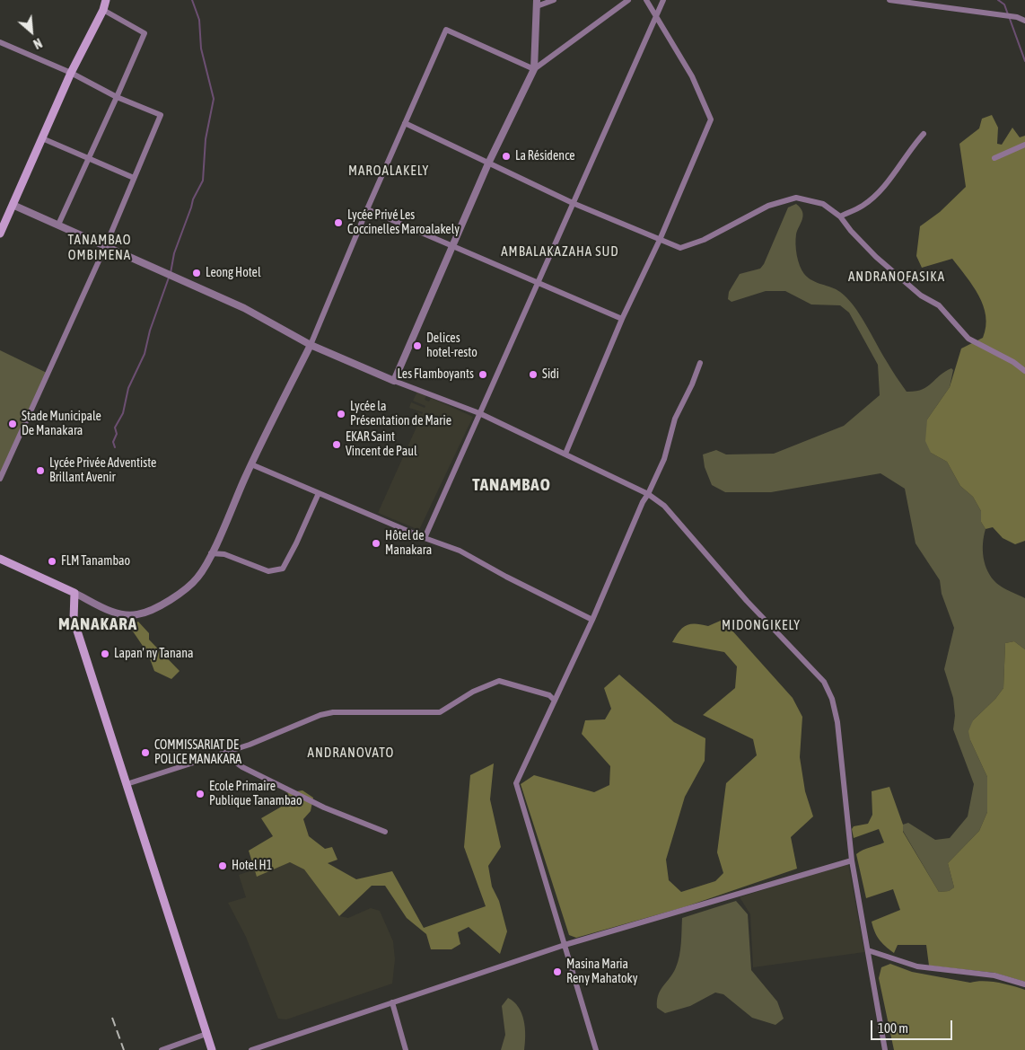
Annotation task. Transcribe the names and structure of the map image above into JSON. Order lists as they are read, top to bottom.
{
  "districts": [
    "MAROALAKELY",
    "TANAMBAO OMBIMENA",
    "AMBALAKAZAHA SUD",
    "ANDRANOFASIKA",
    "TANAMBAO",
    "MANAKARA",
    "MIDONGIKELY",
    "ANDRANOVATO"
  ],
  "places": [
    "La Résidence",
    "Lycée Privé Les Coccinelles Maroalakely",
    "Leong Hotel",
    "Delices hotel-resto",
    "Les Flamboyants",
    "Sidi",
    "Lycée la Présentation de Marie",
    "Stade Municipale De Manakara",
    "EKAR Saint Vincent de Paul",
    "Lycée Privée Adventiste Brillant Avenir",
    "Hôtel de Manakara",
    "FLM Tanambao",
    "Lapan' ny Tanana",
    "COMMISSARIAT DE POLICE MANAKARA",
    "Ecole Primaire Publique Tanambao",
    "Hotel H1",
    "Masina Maria Reny Mahatoky"
  ],
  "scale_bar": "100 m",
  "north": "bottom right"
}
